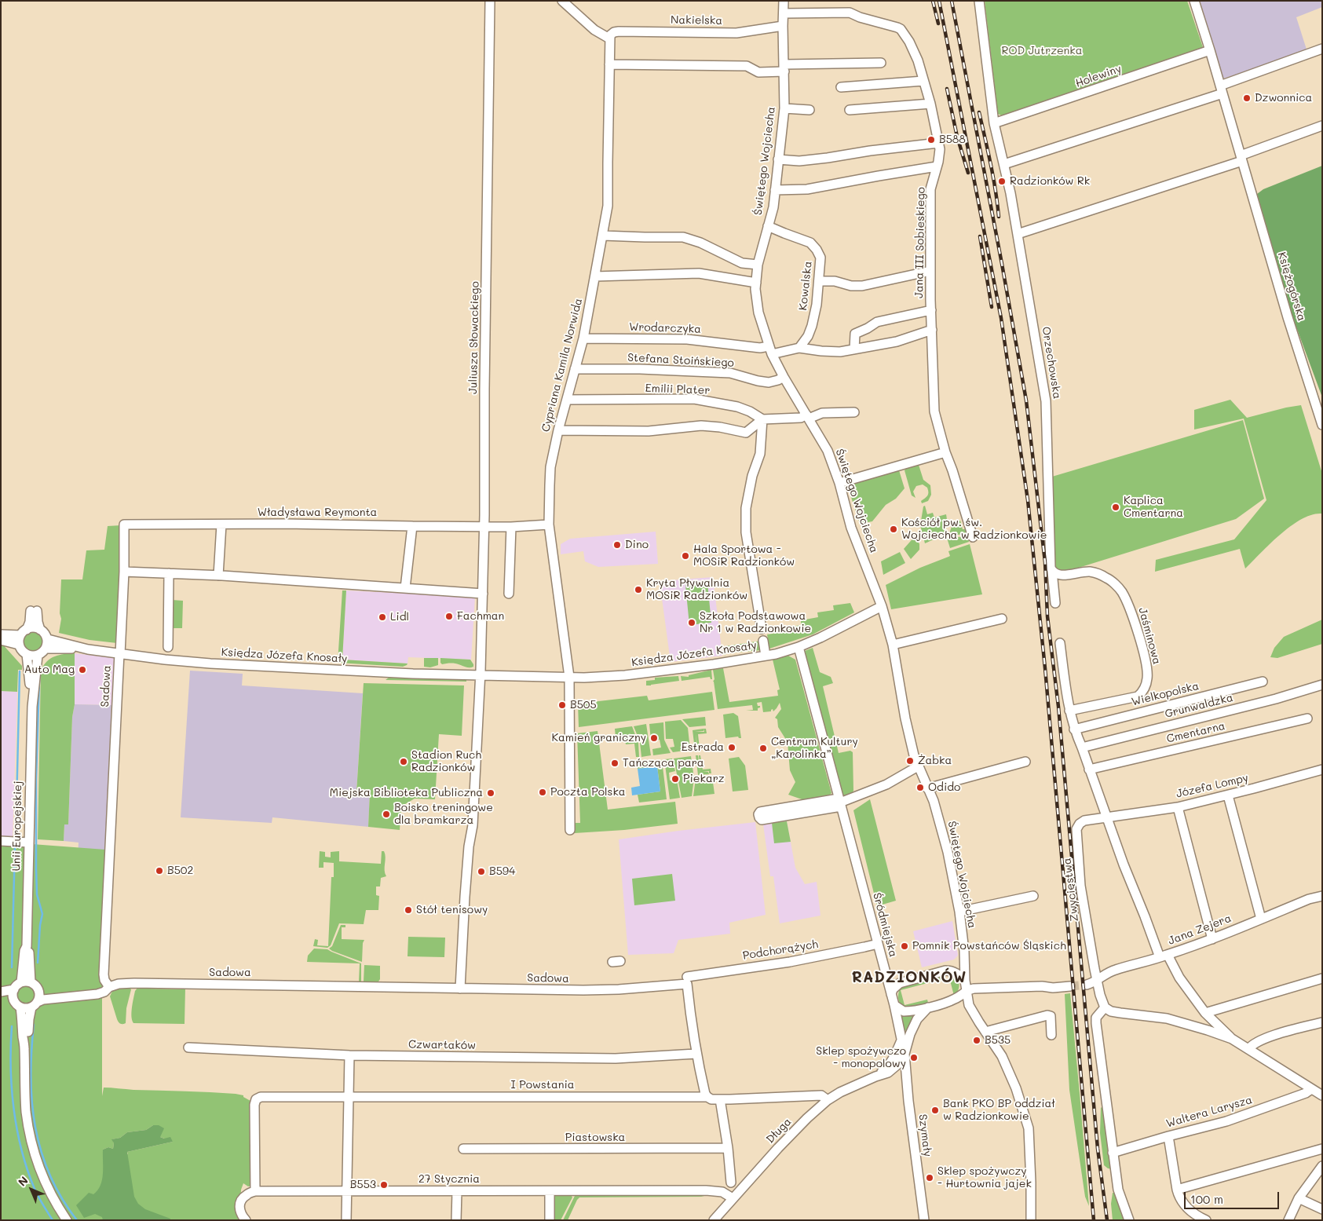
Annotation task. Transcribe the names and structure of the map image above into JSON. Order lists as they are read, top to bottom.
{
  "streets": {
    "street": [
      "Nakielska",
      "Holewiny",
      "Świętego Wojciecha",
      "Jana III Sobieskiego",
      "Kowalska",
      "Księżogórska",
      "Wrodarczyka",
      "Juliusza Słowackiego",
      "Stefana Stoińskiego",
      "Orzechowska",
      "Cypriana Kamila Norwida",
      "Emilii Plater",
      "Władysława Reymonta",
      "Jaśminowa",
      "Księdza Józefa Knosały",
      "Sadowa",
      "Wielkopolska",
      "Grunwaldzka",
      "Cmentarna",
      "Józefa Lompy",
      "Unii Europejskiej",
      "Zwycięstwa",
      "Śródmiejska",
      "Jana Zejera",
      "Podchorążych",
      "Czwartaków",
      "I Powstania",
      "Waltera Larysza",
      "Długa",
      "Szymały",
      "Piastowska",
      "27 Stycznia"
    ]
  },
  "crossings": [
    ["Nakielska", "Świętego Wojciecha"],
    ["Nakielska", "Cypriana Kamila Norwida"],
    ["Holewiny", "Księżogórska"],
    ["Holewiny", "Orzechowska"],
    ["Świętego Wojciecha", "Jana III Sobieskiego"],
    ["Świętego Wojciecha", "Kowalska"],
    ["Świętego Wojciecha", "Wrodarczyka"],
    ["Świętego Wojciecha", "Stefana Stoińskiego"],
    ["Świętego Wojciecha", "Księdza Józefa Knosały"],
    ["Wrodarczyka", "Cypriana Kamila Norwida"],
    ["Juliusza Słowackiego", "Władysława Reymonta"],
    ["Juliusza Słowackiego", "Księdza Józefa Knosały"],
    ["Stefana Stoińskiego", "Cypriana Kamila Norwida"],
    ["Orzechowska", "Jaśminowa"],
    ["Cypriana Kamila Norwida", "Emilii Plater"],
    ["Cypriana Kamila Norwida", "Władysława Reymonta"],
    ["Cypriana Kamila Norwida", "Księdza Józefa Knosały"],
    ["Władysława Reymonta", "Księdza Józefa Knosały"],
    ["Władysława Reymonta", "Sadowa"],
    ["Księdza Józefa Knosały", "Sadowa"],
    ["Księdza Józefa Knosały", "Unii Europejskiej"],
    ["Księdza Józefa Knosały", "Śródmiejska"],
    ["Sadowa", "Podchorążych"],
    ["Józefa Lompy", "Zwycięstwa"],
    ["Zwycięstwa", "Jana Zejera"],
    ["Śródmiejska", "Podchorążych"],
    ["Śródmiejska", "Długa"],
    ["Śródmiejska", "Szymały"],
    ["I Powstania", "Długa"],
    ["I Powstania", "27 Stycznia"],
    ["Długa", "Szymały"],
    ["Długa", "27 Stycznia"]
  ],
  "districts": ["RADZIONKÓW"],
  "parks": ["ROD Jutrzenka"],
  "places": [
    "Dzwonnica",
    "B588",
    "Radzionków Rk",
    "Kaplica Cmentarna",
    "Kościół pw. św. Wojciecha w Radzionkowie",
    "Dino",
    "Hala Sportowa - MOSiR Radzionków",
    "Kryta Pływalnia MOSiR Radzionków",
    "Fachman",
    "Lidl",
    "Szkoła Podstawowa Nr 1 w Radzionkowie",
    "Auto Mag",
    "B505",
    "Kamień graniczny",
    "Estrada",
    "Centrum Kultury „Karolinka”",
    "Żabka",
    "Stadion Ruch Radzionków",
    "Tańcząca para",
    "Piekarz",
    "Odido",
    "Poczta Polska",
    "Miejska Biblioteka Publiczna",
    "Boisko treningowe dla bramkarza",
    "B502",
    "B594",
    "Stół tenisowy",
    "Pomnik Powstańców Śląskich",
    "B535",
    "Sklep spożywczo - monopolowy",
    "Bank PKO BP oddział w Radzionkowie",
    "Sklep spożywczy - Hurtownia jajek",
    "B553"
  ],
  "scale_bar": "100 m",
  "north": "top left"
}
